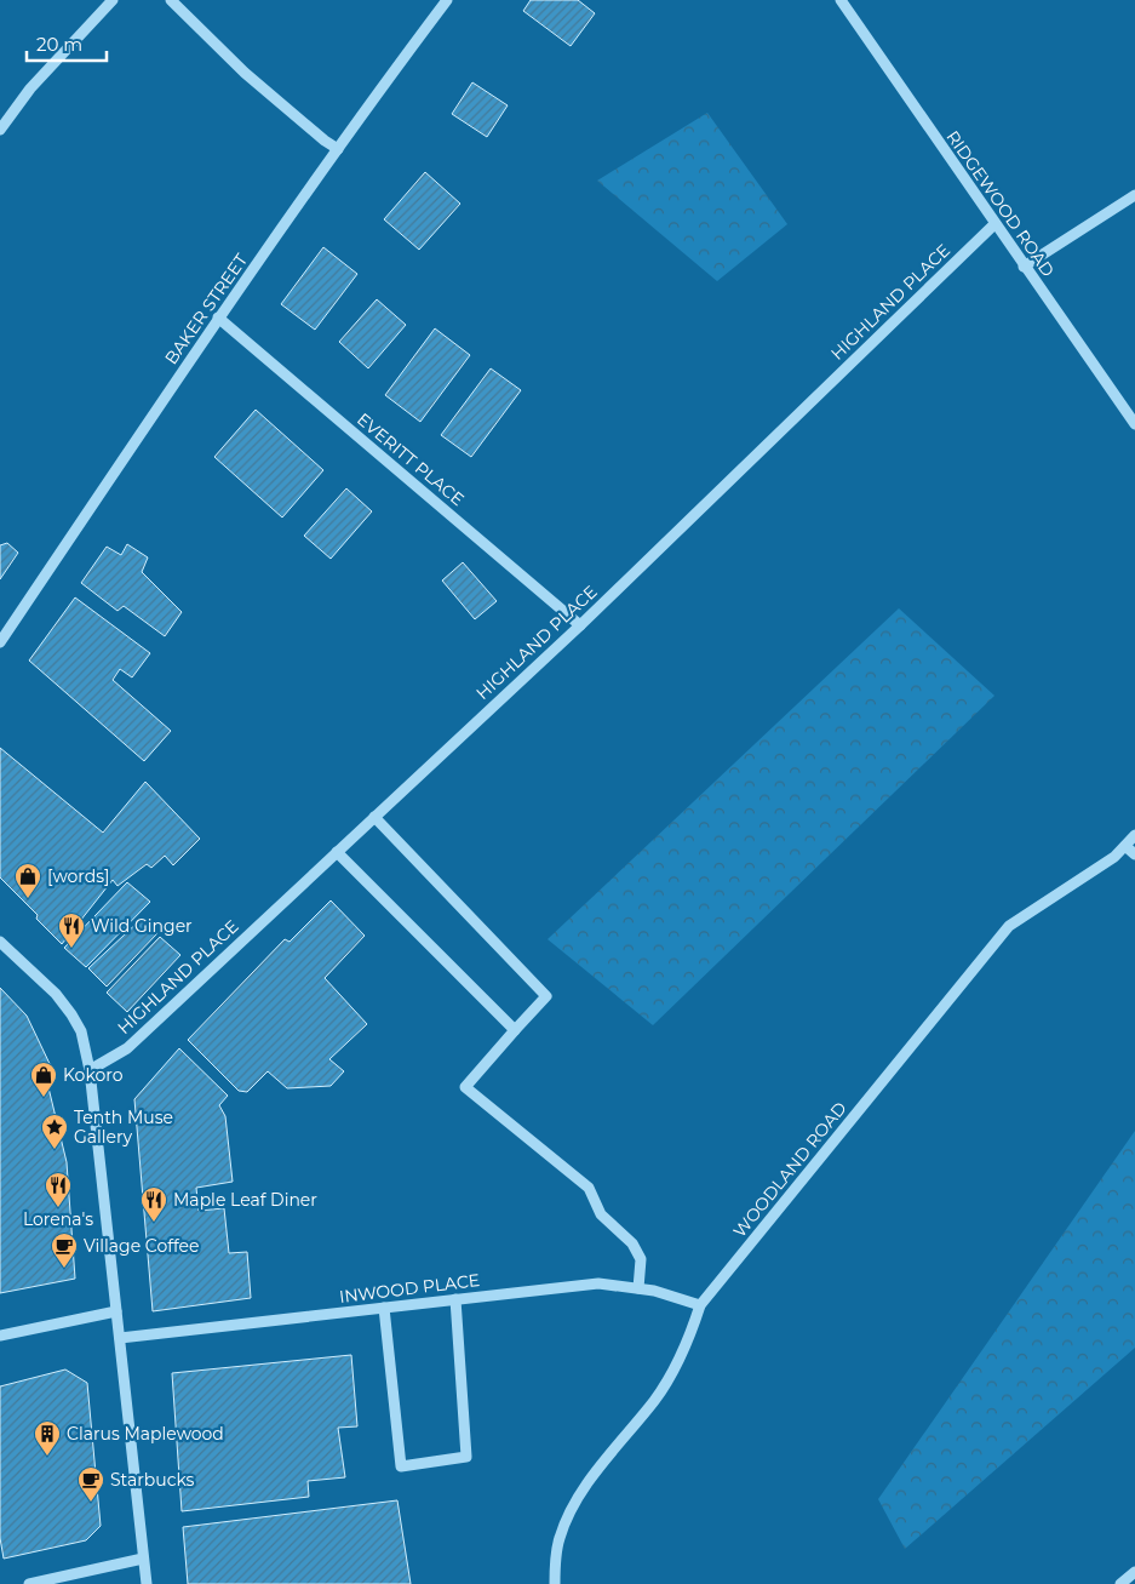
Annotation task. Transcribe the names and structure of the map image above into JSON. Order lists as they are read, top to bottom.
{
  "streets": {
    "street": [
      "RIDGEWOOD ROAD",
      "HIGHLAND PLACE",
      "BAKER STREET",
      "EVERITT PLACE",
      "WOODLAND ROAD",
      "INWOOD PLACE"
    ]
  },
  "crossings": [
    ["RIDGEWOOD ROAD", "HIGHLAND PLACE"],
    ["HIGHLAND PLACE", "EVERITT PLACE"],
    ["BAKER STREET", "EVERITT PLACE"],
    ["WOODLAND ROAD", "INWOOD PLACE"]
  ],
  "places": {
    "shop": ["[words]", "Kokoro"],
    "restaurant": ["Wild Ginger", "Lorena's", "Maple Leaf Diner"],
    "place": ["Tenth Muse Gallery"],
    "cafe": ["Village Coffee", "Starbucks"],
    "building": ["Clarus Maplewood"]
  },
  "scale_bar": "20 m"
}
